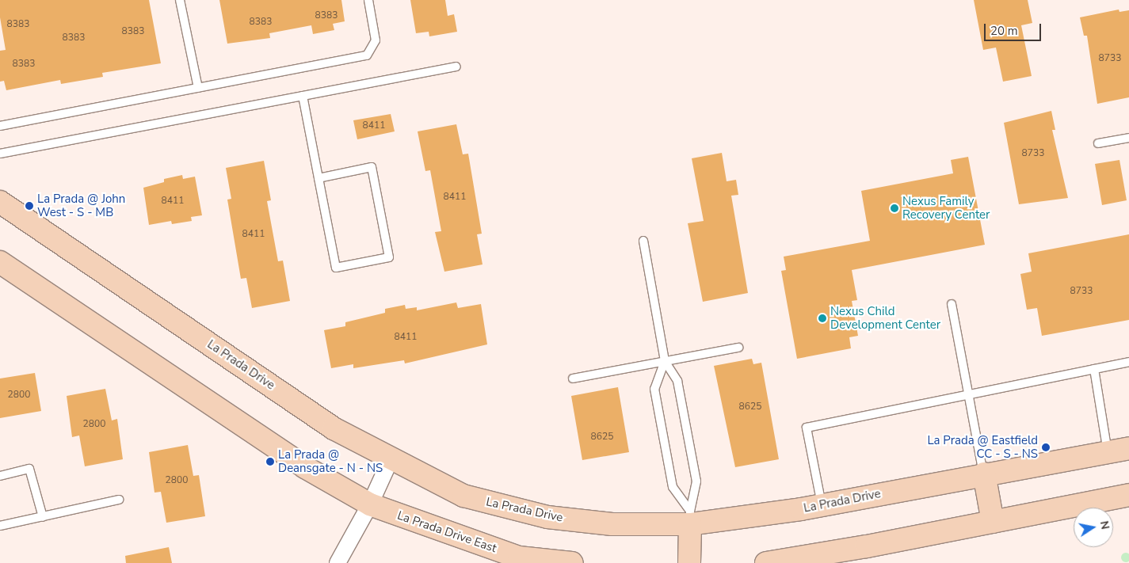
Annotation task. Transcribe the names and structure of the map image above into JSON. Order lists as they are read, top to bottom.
{
  "streets": {
    "main road": ["La Prada Drive", "La Prada Drive East"]
  },
  "places": [
    "La Prada @ John West - S - MB",
    "Nexus Family Recovery Center",
    "Nexus Child Development Center",
    "La Prada @ Eastfield CC - S - NS",
    "La Prada @ Deansgate - N - NS"
  ],
  "house_numbers": [
    "8383",
    "8383",
    "8383",
    "8383",
    "8383",
    "8733",
    "8383",
    "8411",
    "8733",
    "8411",
    "8411",
    "8411",
    "8733",
    "8411",
    "2800",
    "8625",
    "2800",
    "8625",
    "2800"
  ],
  "scale_bar": "20 m",
  "north": "right"
}
